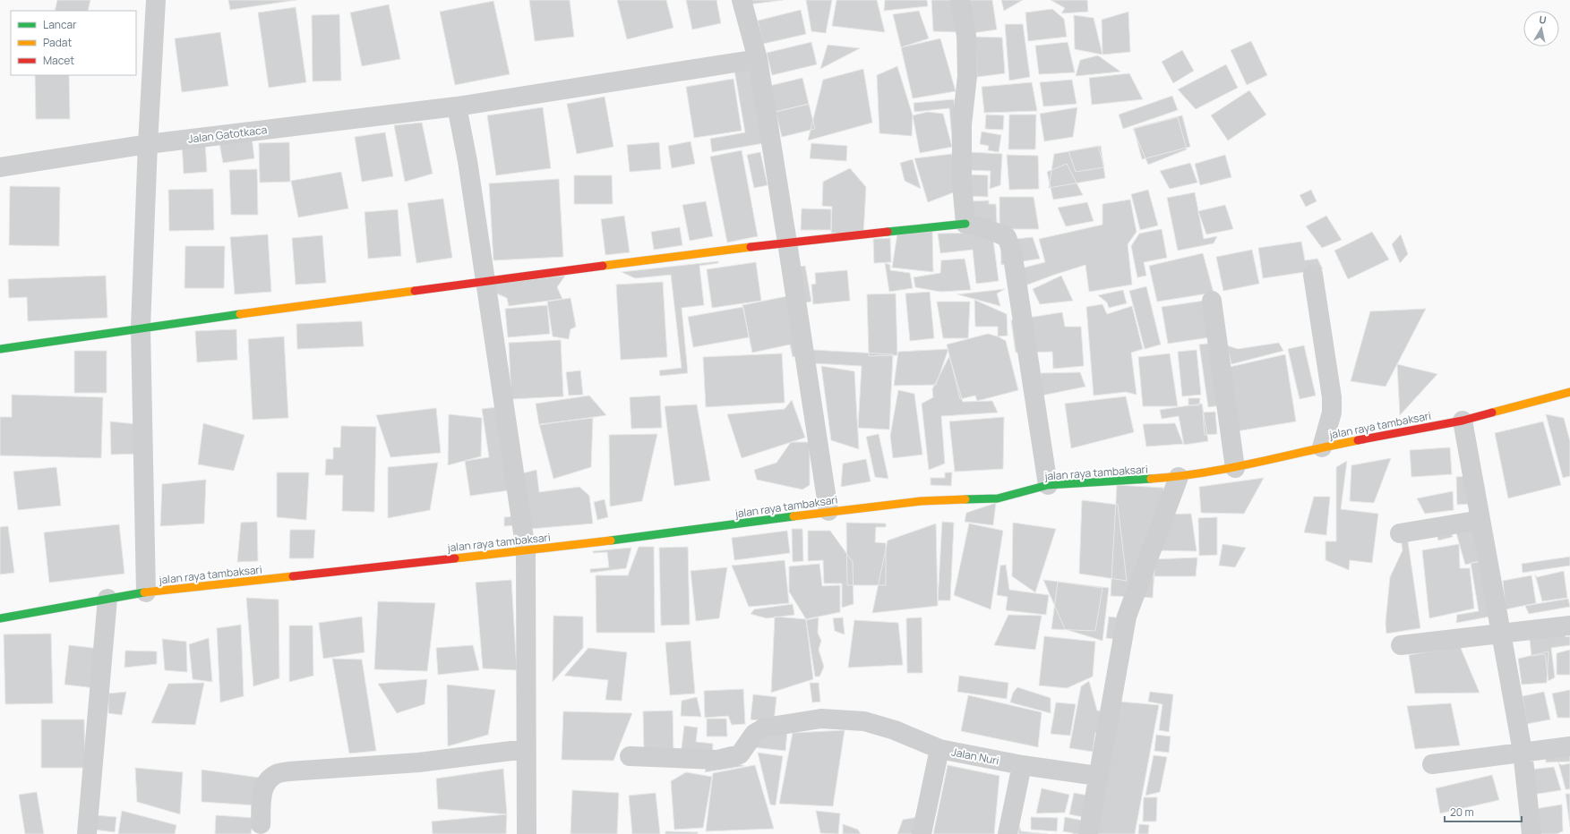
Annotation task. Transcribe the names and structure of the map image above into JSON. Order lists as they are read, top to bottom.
{
  "streets": {
    "street": ["Jalan Gatotkaca", "jalan raya tambaksari", "Jalan Nuri"]
  },
  "legend": ["Lancar", "Padat", "Macet"],
  "scale_bar": "20 m",
  "north": "top"
}
